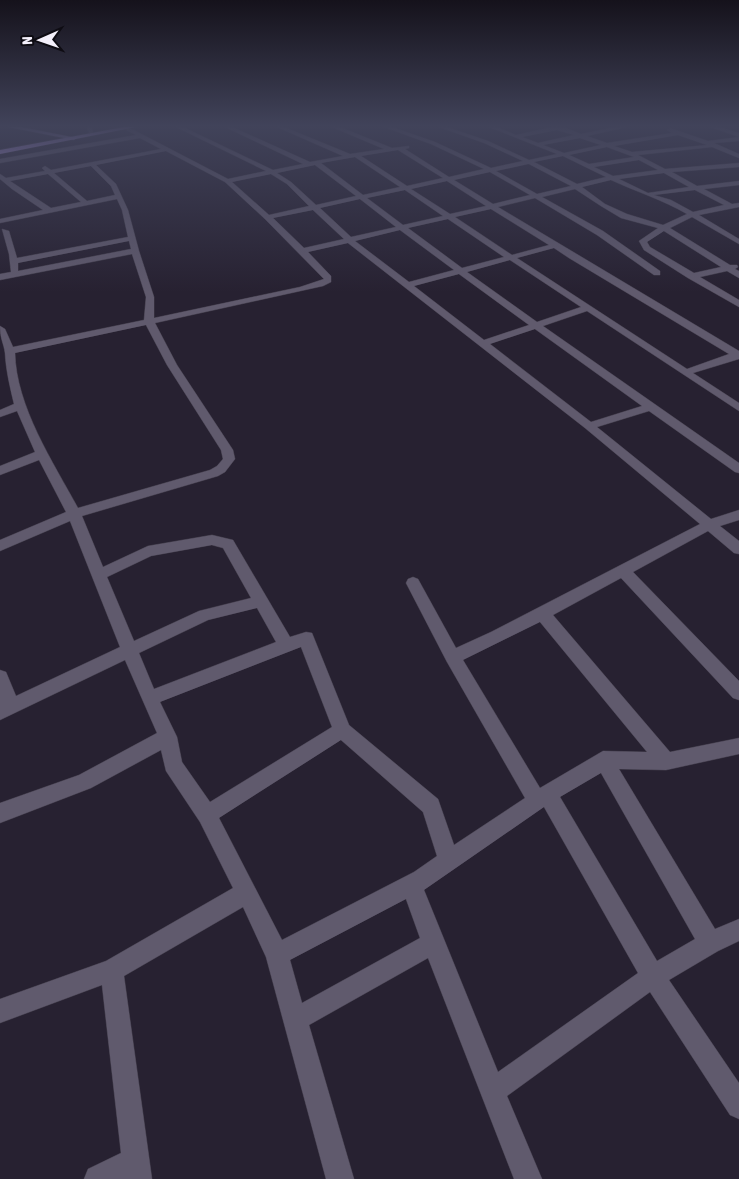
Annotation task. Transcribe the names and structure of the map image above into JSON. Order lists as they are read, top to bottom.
{
  "north": "left"
}
